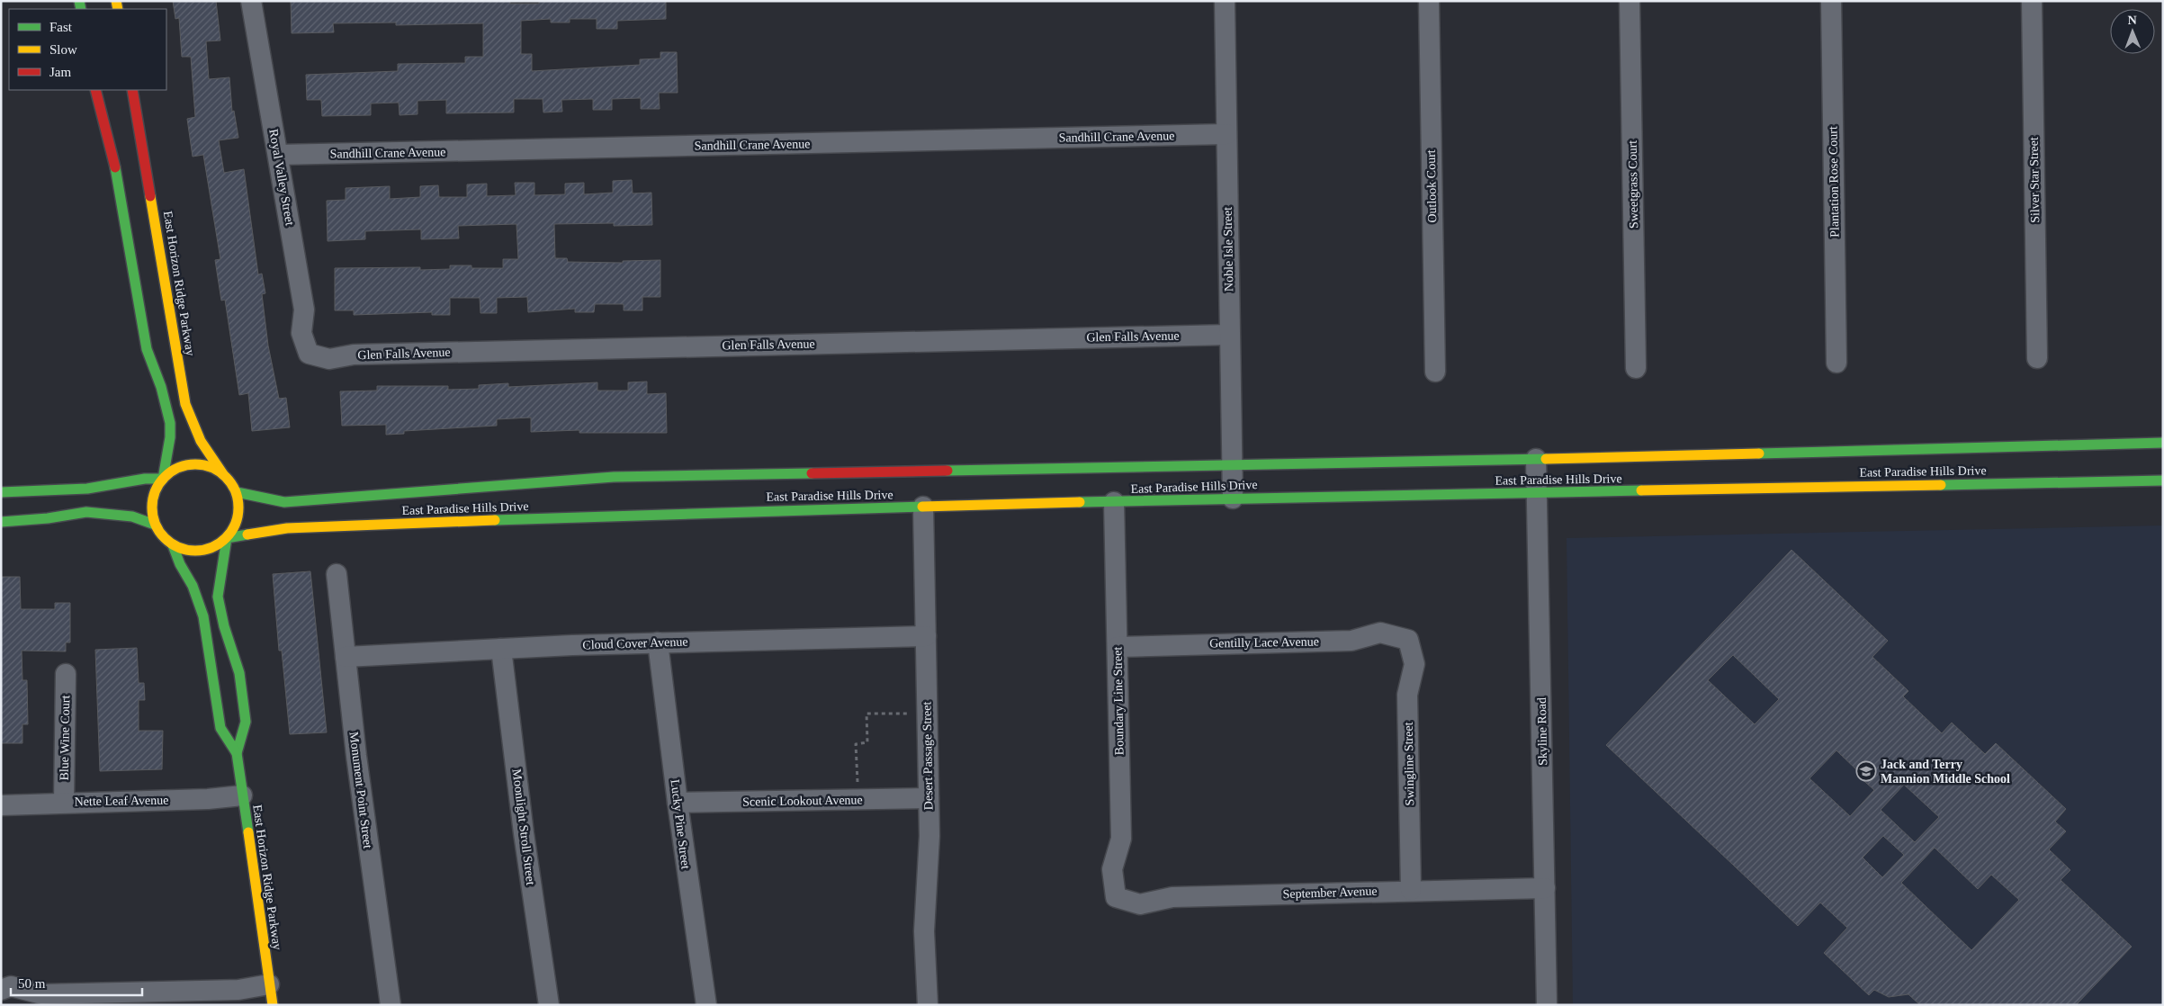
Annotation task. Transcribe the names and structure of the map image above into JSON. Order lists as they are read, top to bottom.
{
  "streets": {
    "main road": ["East Horizon Ridge Parkway", "East Paradise Hills Drive"],
    "street": [
      "Sandhill Crane Avenue",
      "Royal Valley Street",
      "Silver Star Street",
      "Plantation Rose Court",
      "Sweetgrass Court",
      "Outlook Court",
      "Noble Isle Street",
      "Glen Falls Avenue",
      "Gentilly Lace Avenue",
      "Cloud Cover Avenue",
      "Boundary Line Street",
      "Skyline Road",
      "Blue Wine Court",
      "Desert Passage Street",
      "Swingline Street",
      "Monument Point Street",
      "Nette Leaf Avenue",
      "Scenic Lookout Avenue",
      "Lucky Pine Street",
      "Moonlight Stroll Street",
      "September Avenue"
    ]
  },
  "crossings": [
    ["Sandhill Crane Avenue", "Royal Valley Street"],
    ["Sandhill Crane Avenue", "Noble Isle Street"],
    ["Royal Valley Street", "Glen Falls Avenue"],
    ["Noble Isle Street", "Glen Falls Avenue"],
    ["Noble Isle Street", "East Paradise Hills Drive"],
    ["East Horizon Ridge Parkway", "East Paradise Hills Drive"],
    ["East Horizon Ridge Parkway", "Nette Leaf Avenue"],
    ["East Paradise Hills Drive", "Boundary Line Street"],
    ["East Paradise Hills Drive", "Skyline Road"],
    ["East Paradise Hills Drive", "Desert Passage Street"],
    ["Gentilly Lace Avenue", "Boundary Line Street"],
    ["Gentilly Lace Avenue", "Swingline Street"],
    ["Cloud Cover Avenue", "Desert Passage Street"],
    ["Cloud Cover Avenue", "Monument Point Street"],
    ["Cloud Cover Avenue", "Lucky Pine Street"],
    ["Cloud Cover Avenue", "Moonlight Stroll Street"],
    ["Boundary Line Street", "September Avenue"],
    ["Skyline Road", "September Avenue"],
    ["Blue Wine Court", "Nette Leaf Avenue"],
    ["Desert Passage Street", "Scenic Lookout Avenue"],
    ["Swingline Street", "September Avenue"],
    ["Scenic Lookout Avenue", "Lucky Pine Street"]
  ],
  "places": {
    "school or university": ["Jack and Terry Mannion Middle School"]
  },
  "legend": ["Fast", "Slow", "Jam"],
  "scale_bar": "50 m",
  "north": "top"
}
